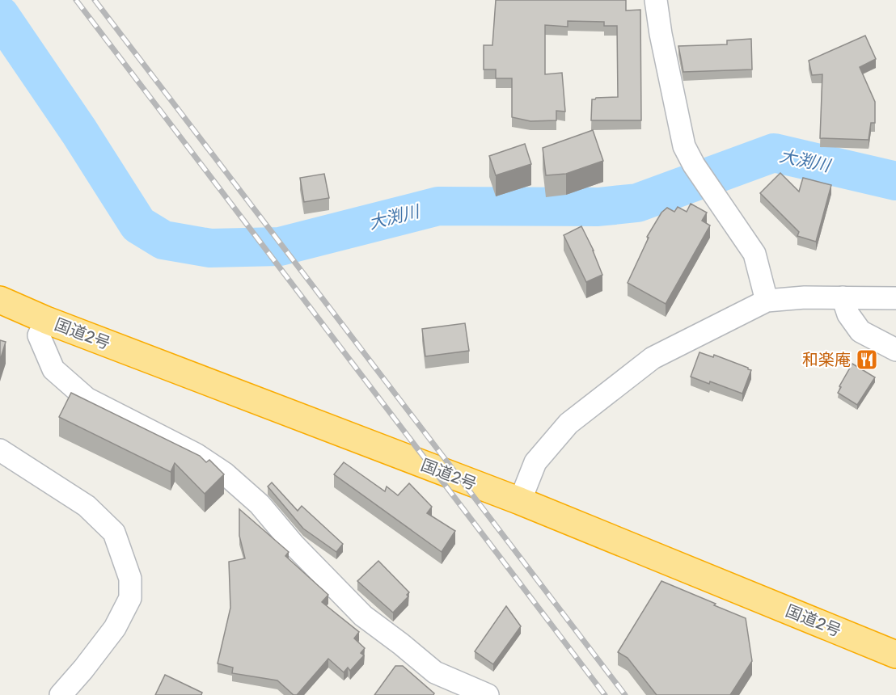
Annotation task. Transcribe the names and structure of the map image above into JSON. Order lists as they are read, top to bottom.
{
  "streets": {
    "highway": ["国道2号"]
  },
  "water": ["大渕川"],
  "places": {
    "restaurant": ["和楽庵"]
  }
}
